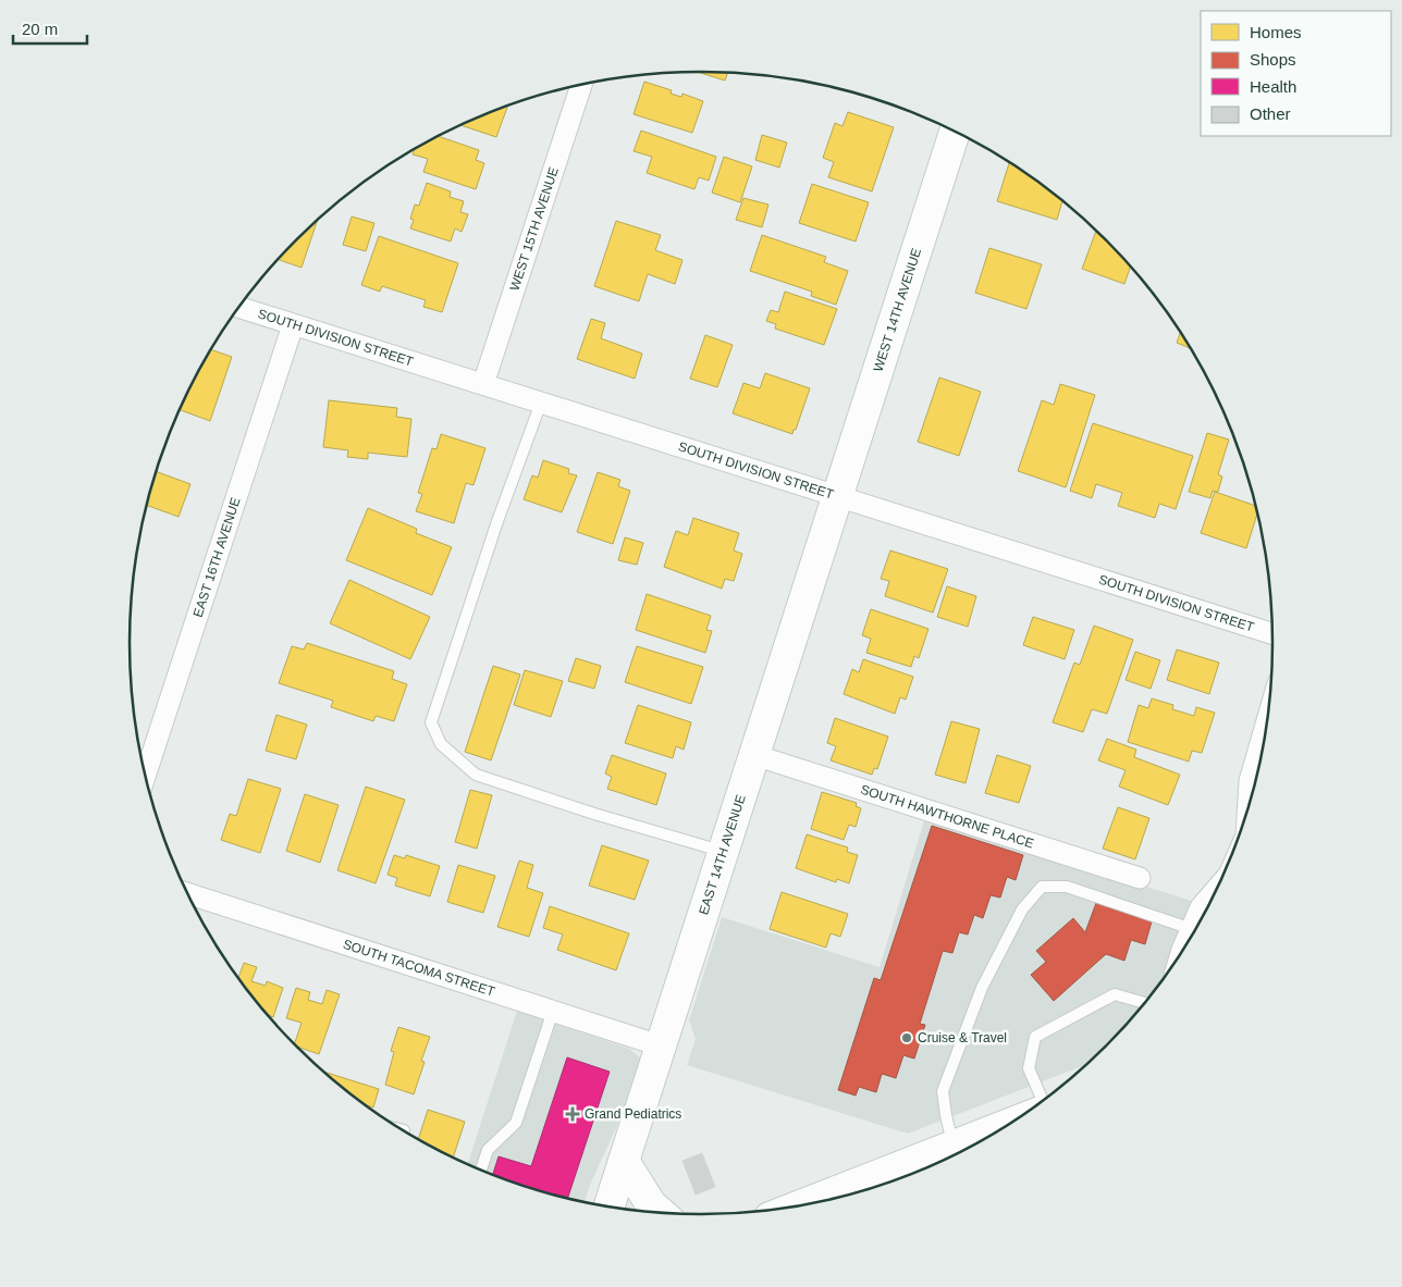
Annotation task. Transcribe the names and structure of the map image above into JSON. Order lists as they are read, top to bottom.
{
  "streets": {
    "street": [
      "WEST 15TH AVENUE",
      "WEST 14TH AVENUE",
      "SOUTH DIVISION STREET",
      "EAST 16TH AVENUE",
      "SOUTH HAWTHORNE PLACE",
      "EAST 14TH AVENUE",
      "SOUTH TACOMA STREET"
    ]
  },
  "crossings": [
    ["WEST 15TH AVENUE", "SOUTH DIVISION STREET"],
    ["WEST 14TH AVENUE", "SOUTH DIVISION STREET"],
    ["WEST 14TH AVENUE", "EAST 14TH AVENUE"],
    ["SOUTH DIVISION STREET", "EAST 16TH AVENUE"],
    ["SOUTH DIVISION STREET", "EAST 14TH AVENUE"],
    ["SOUTH HAWTHORNE PLACE", "EAST 14TH AVENUE"],
    ["EAST 14TH AVENUE", "SOUTH TACOMA STREET"]
  ],
  "places": {
    "other": ["Cruise & Travel"],
    "health": ["Grand Pediatrics"]
  },
  "legend": [
    "Homes",
    "Shops",
    "Health",
    "Other"
  ],
  "scale_bar": "20 m"
}
